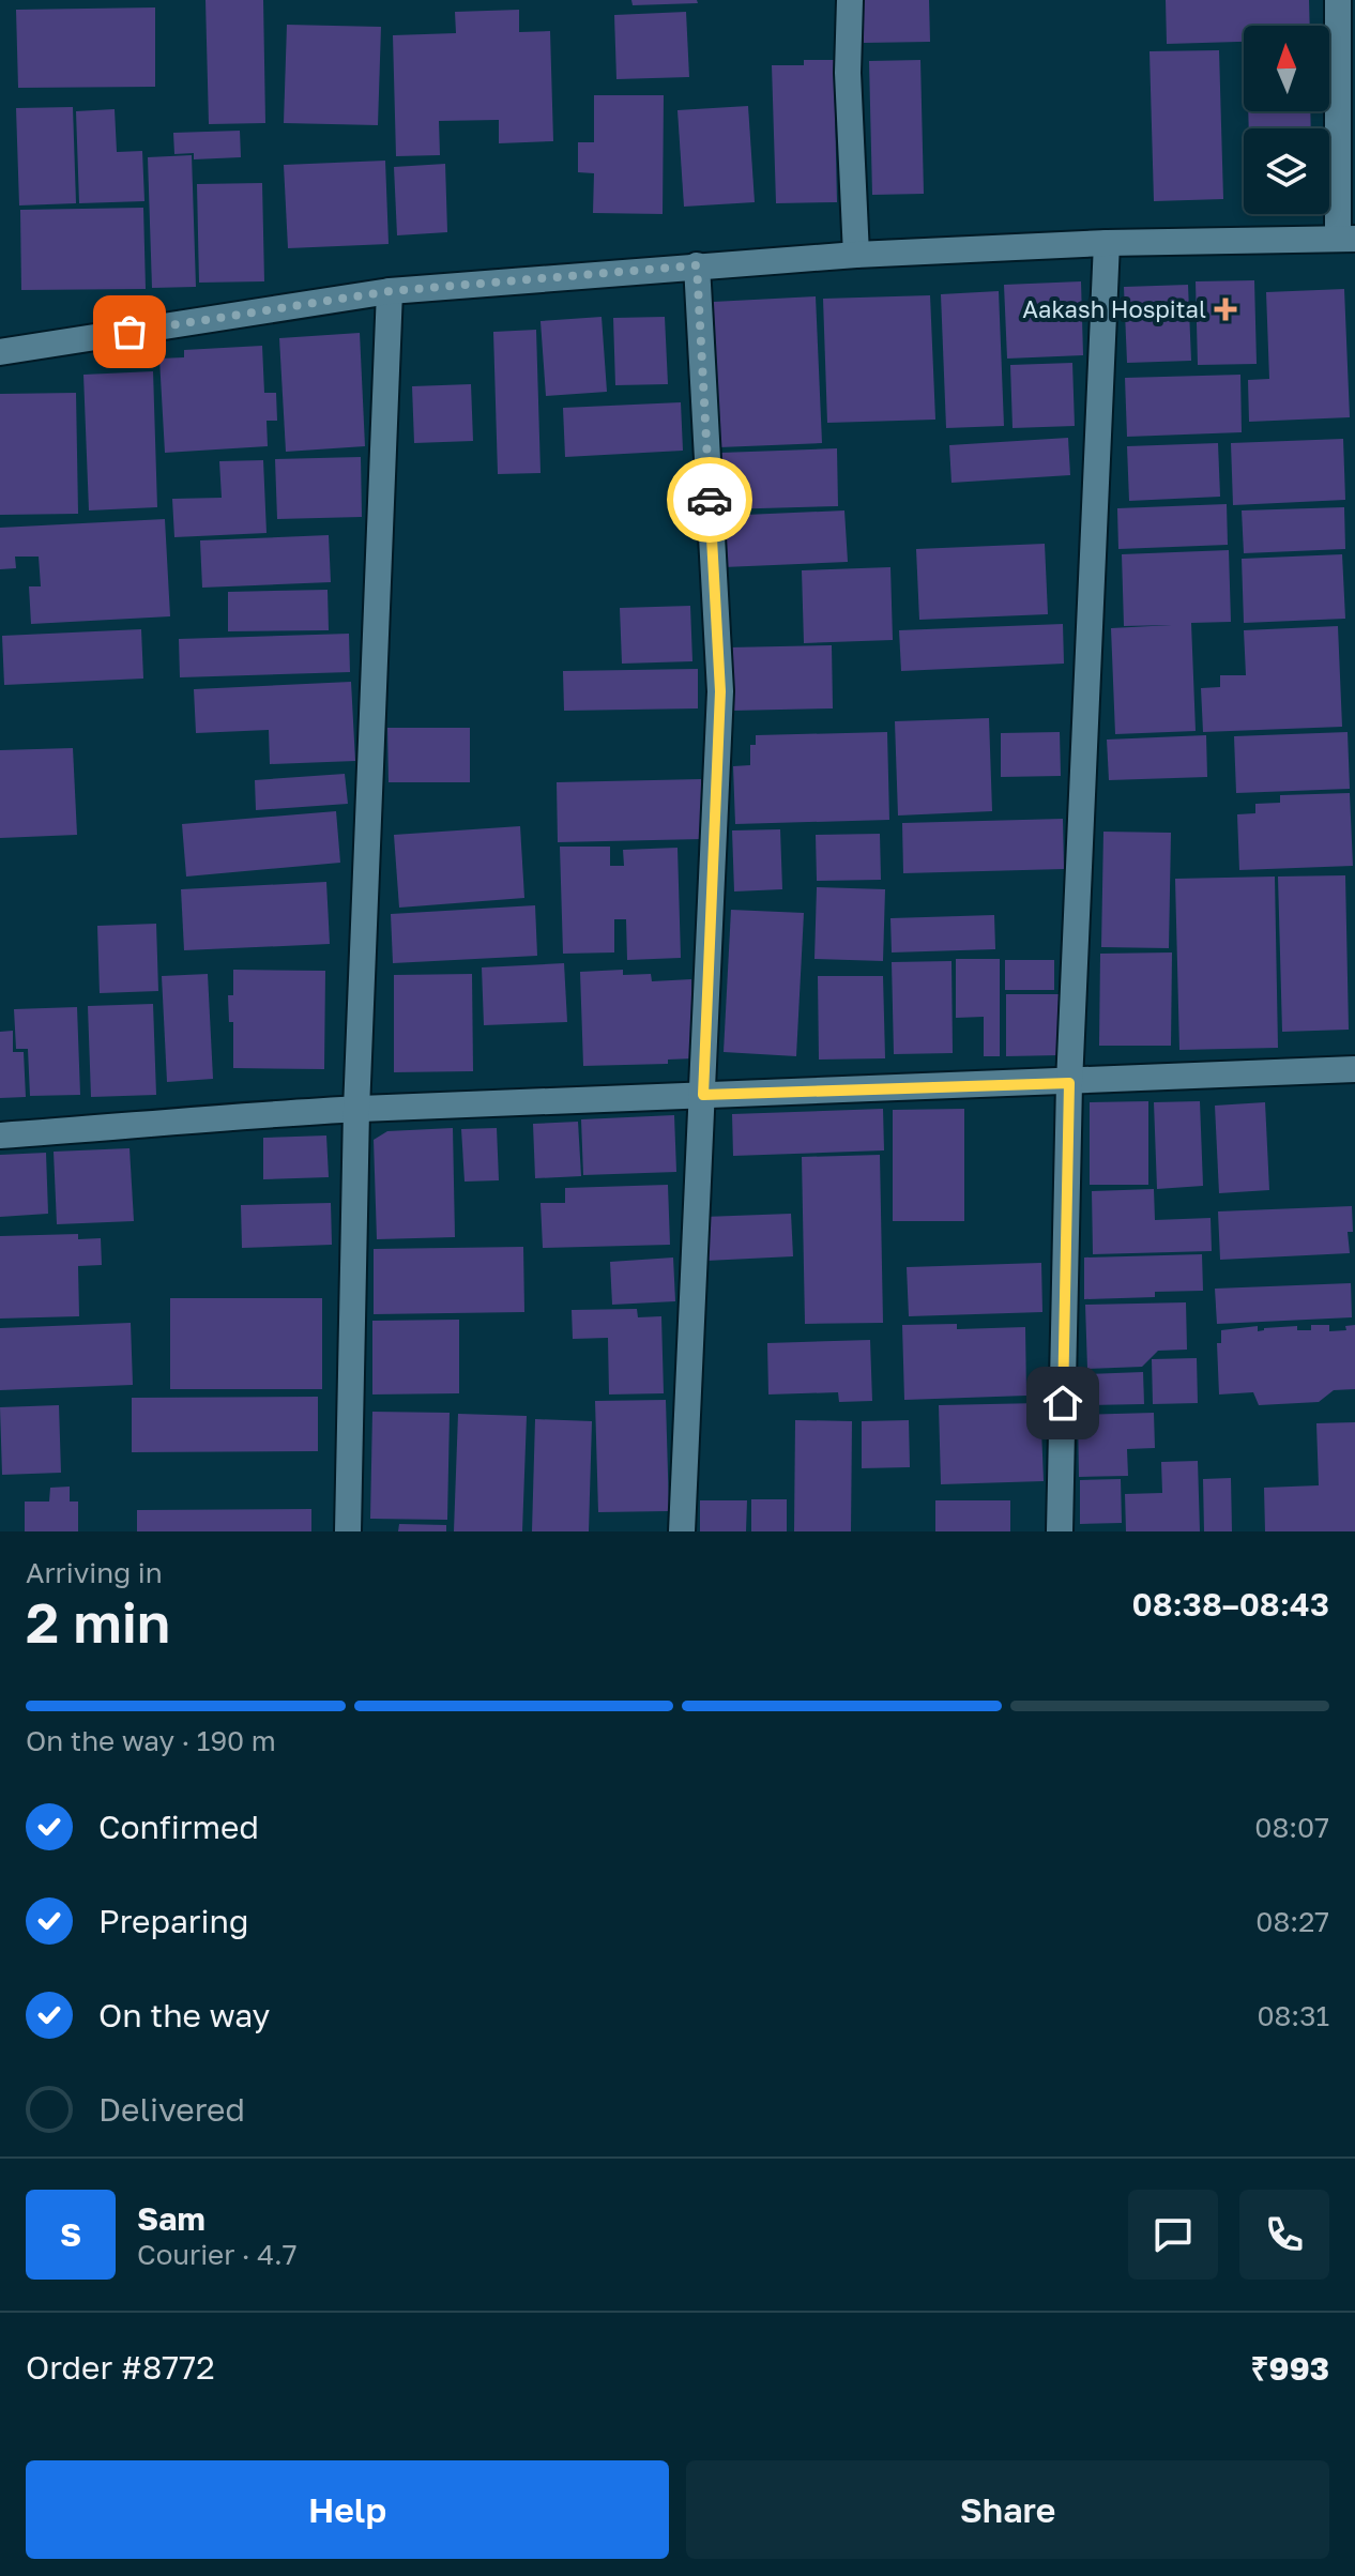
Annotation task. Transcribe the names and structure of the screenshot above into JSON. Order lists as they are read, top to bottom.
{
  "places": {
    "health": ["Aakash Hospital"]
  },
  "north": "top",
  "page": {
    "heading": ["2 min", "Arriving in", "08:38–08:43"],
    "panel": [
      "Sam",
      "Courier · 4.7",
      "Order #8772",
      "₹993"
    ],
    "bar": "On the way · 190 m",
    "list": [
      ["Confirmed", "08:07"],
      ["Preparing", "08:27"],
      ["On the way", "08:31"],
      "Delivered"
    ],
    "round": "S",
    "buttons": ["Help", "Share"]
  }
}
